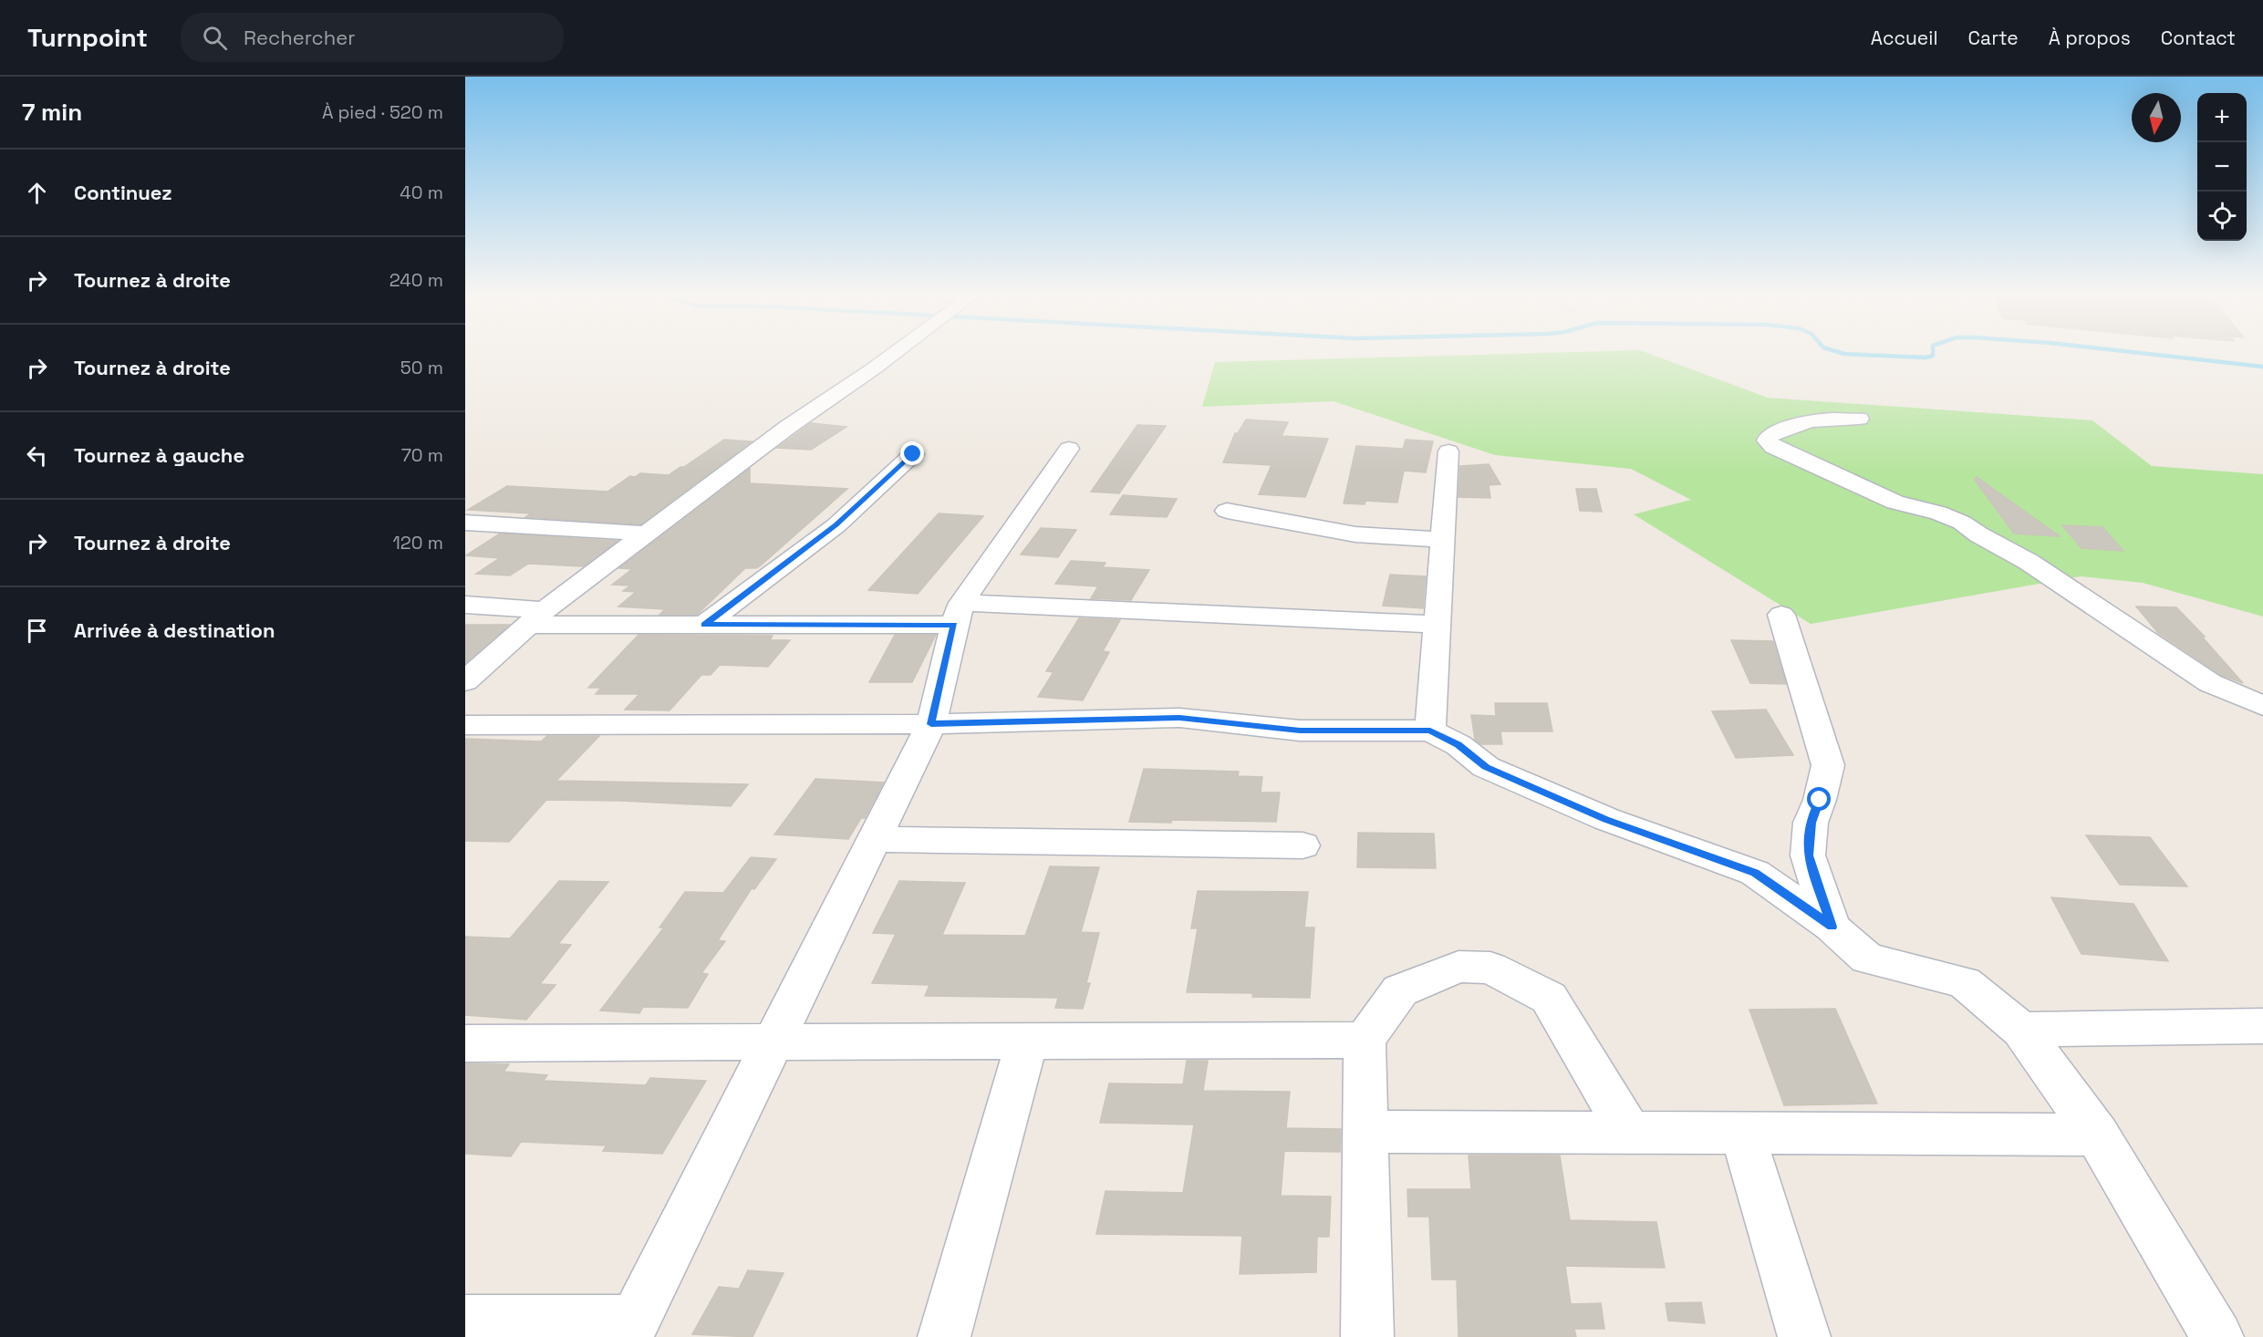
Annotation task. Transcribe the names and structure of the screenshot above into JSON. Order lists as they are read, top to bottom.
{
  "north": "bottom",
  "page": {
    "header": "Turnpoint",
    "search": "Rechercher",
    "nav": [
      "Accueil",
      "Carte",
      "À propos",
      "Contact"
    ],
    "heading": ["7 min", "À pied · 520 m"],
    "map_buttons": ["+", "−"],
    "list": [
      ["Continuez", "40 m"],
      ["Tournez à droite", "240 m"],
      ["Tournez à droite", "50 m"],
      ["Tournez à gauche", "70 m"],
      ["Tournez à droite", "120 m"],
      "Arrivée à destination"
    ]
  }
}
